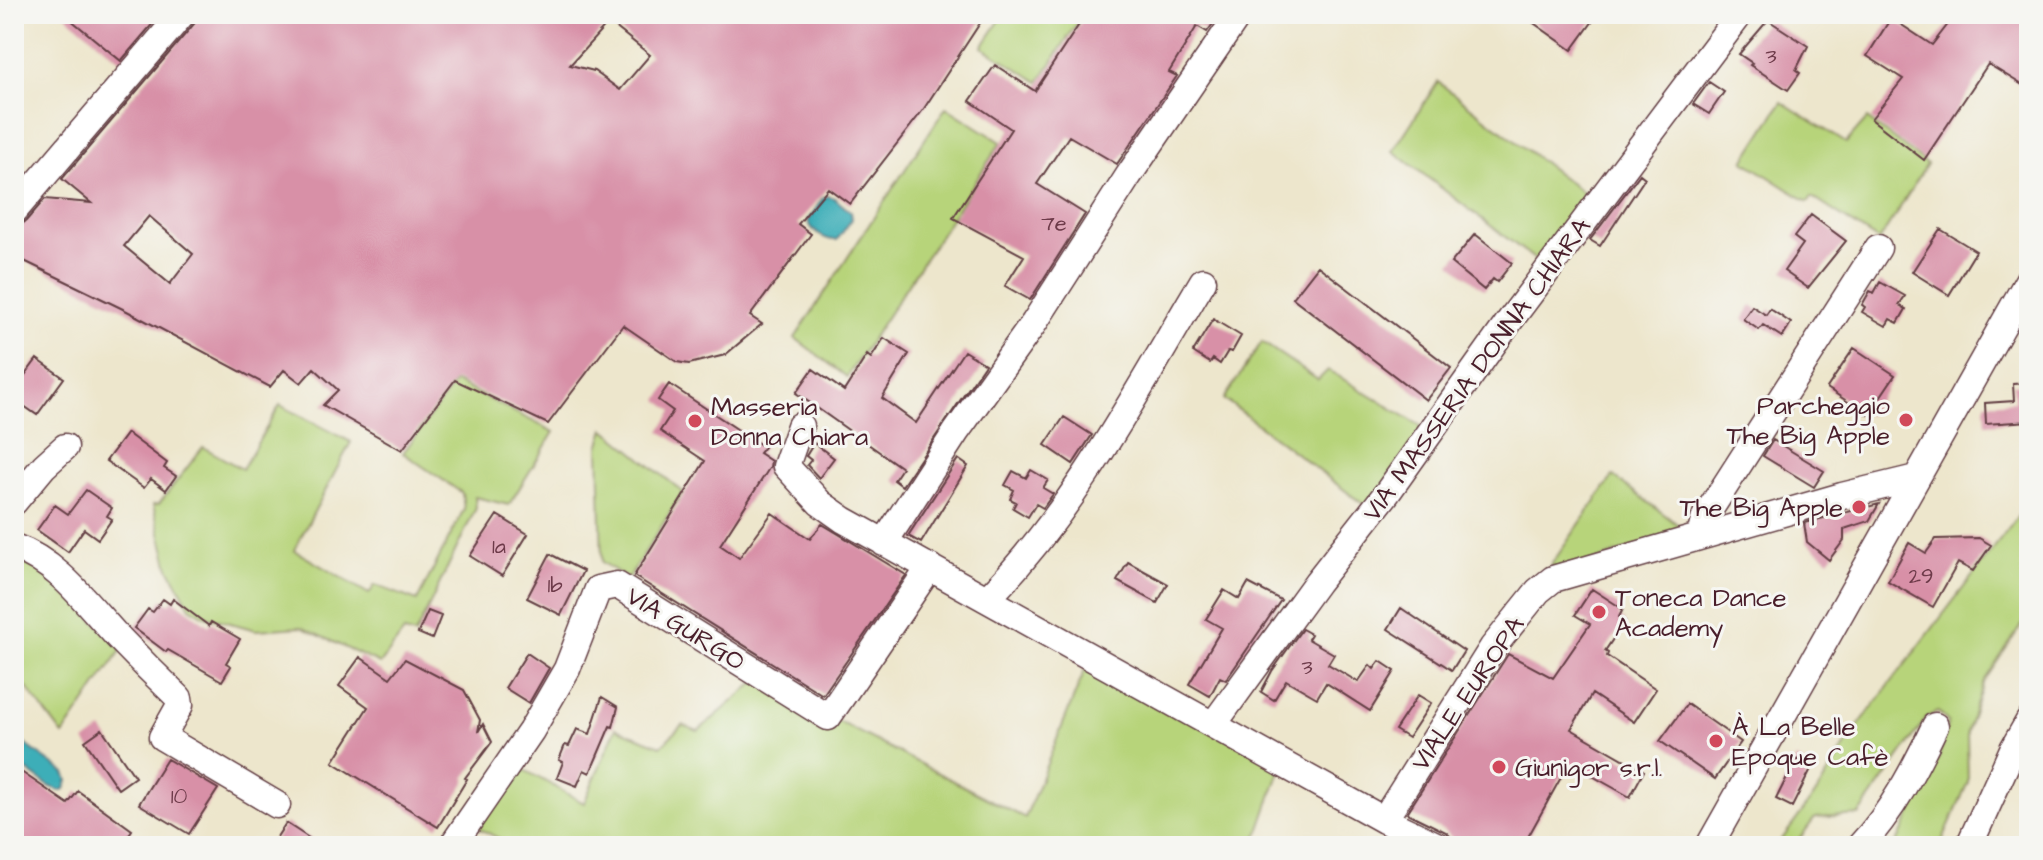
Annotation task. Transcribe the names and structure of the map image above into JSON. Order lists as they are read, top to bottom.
{
  "streets": {
    "street": ["VIA MASSERIA DONNA CHIARA", "VIA GURGO", "VIALE EUROPA"]
  },
  "places": [
    "Parcheggio The Big Apple",
    "Masseria Donna Chiara",
    "The Big Apple",
    "Toneca Dance Academy",
    "À La Belle Epoque Cafè",
    "Giunigor s.r.l."
  ],
  "house_numbers": [
    "3",
    "7e",
    "1a",
    "29",
    "1b",
    "3",
    "10"
  ]
}
